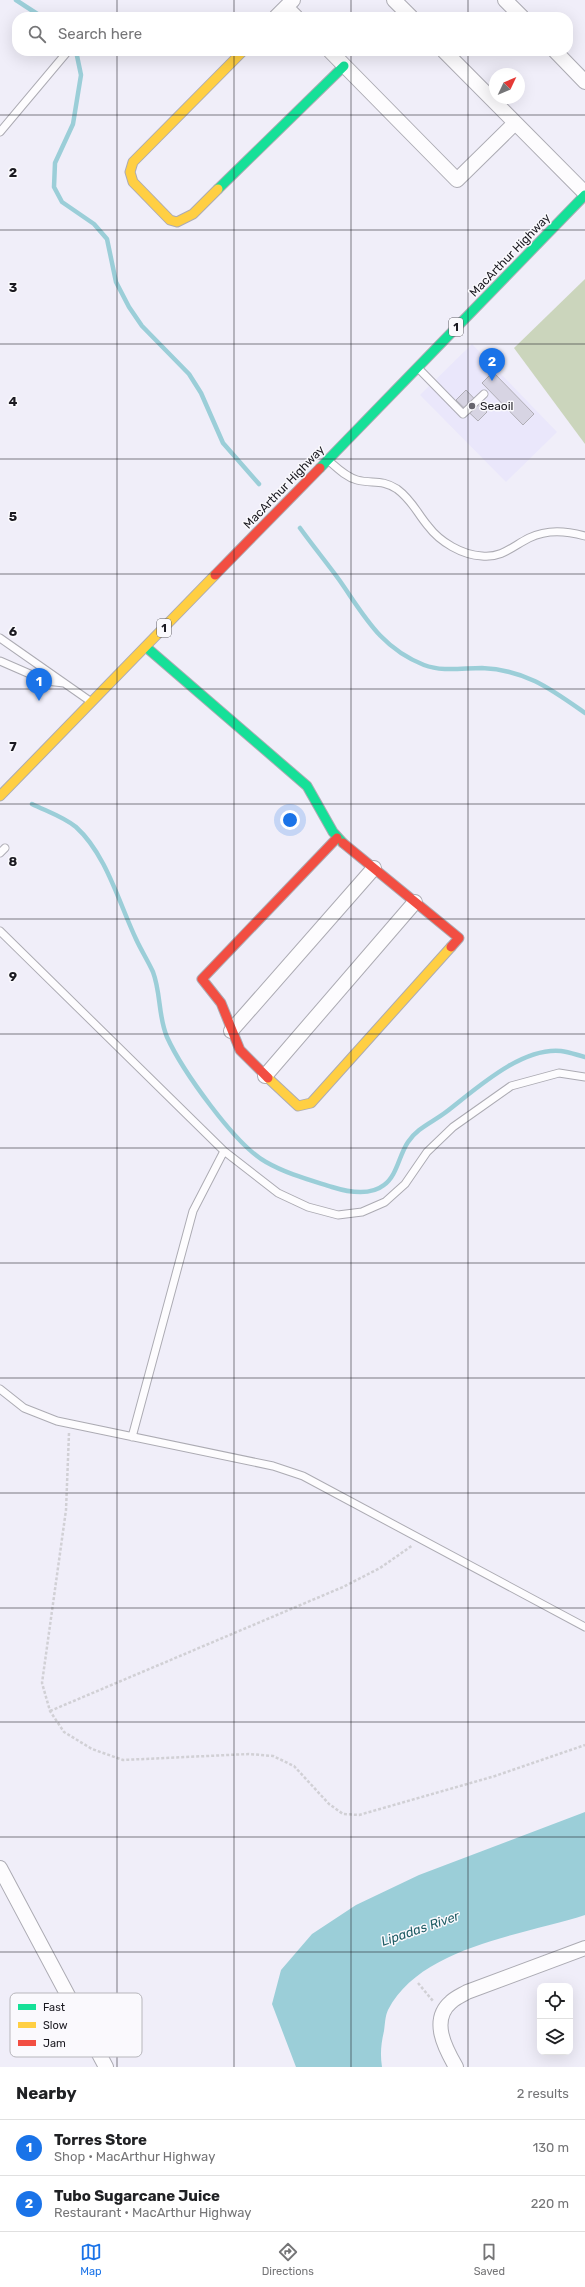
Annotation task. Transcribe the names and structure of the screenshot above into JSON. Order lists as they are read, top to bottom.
{
  "streets": {
    "main road": ["MacArthur Highway", "1"]
  },
  "water": ["Lipadas River"],
  "places": ["Seaoil"],
  "legend": ["Fast", "Slow", "Jam"],
  "north": "top right",
  "page": {
    "search": "Search here",
    "pins": ["2", "1"],
    "heading": ["Nearby", "2 results"],
    "list": [
      {
        "mark": "1",
        "name": "Torres Store",
        "note": "Shop · MacArthur Highway",
        "value": "130 m"
      },
      {
        "mark": "2",
        "name": "Tubo Sugarcane Juice",
        "note": "Restaurant · MacArthur Highway",
        "value": "220 m"
      }
    ],
    "nav": ["Map", "Directions", "Saved"]
  },
  "grid": {
    "rows": [
      "2",
      "3",
      "4",
      "5",
      "6",
      "7",
      "8",
      "9"
    ]
  }
}
